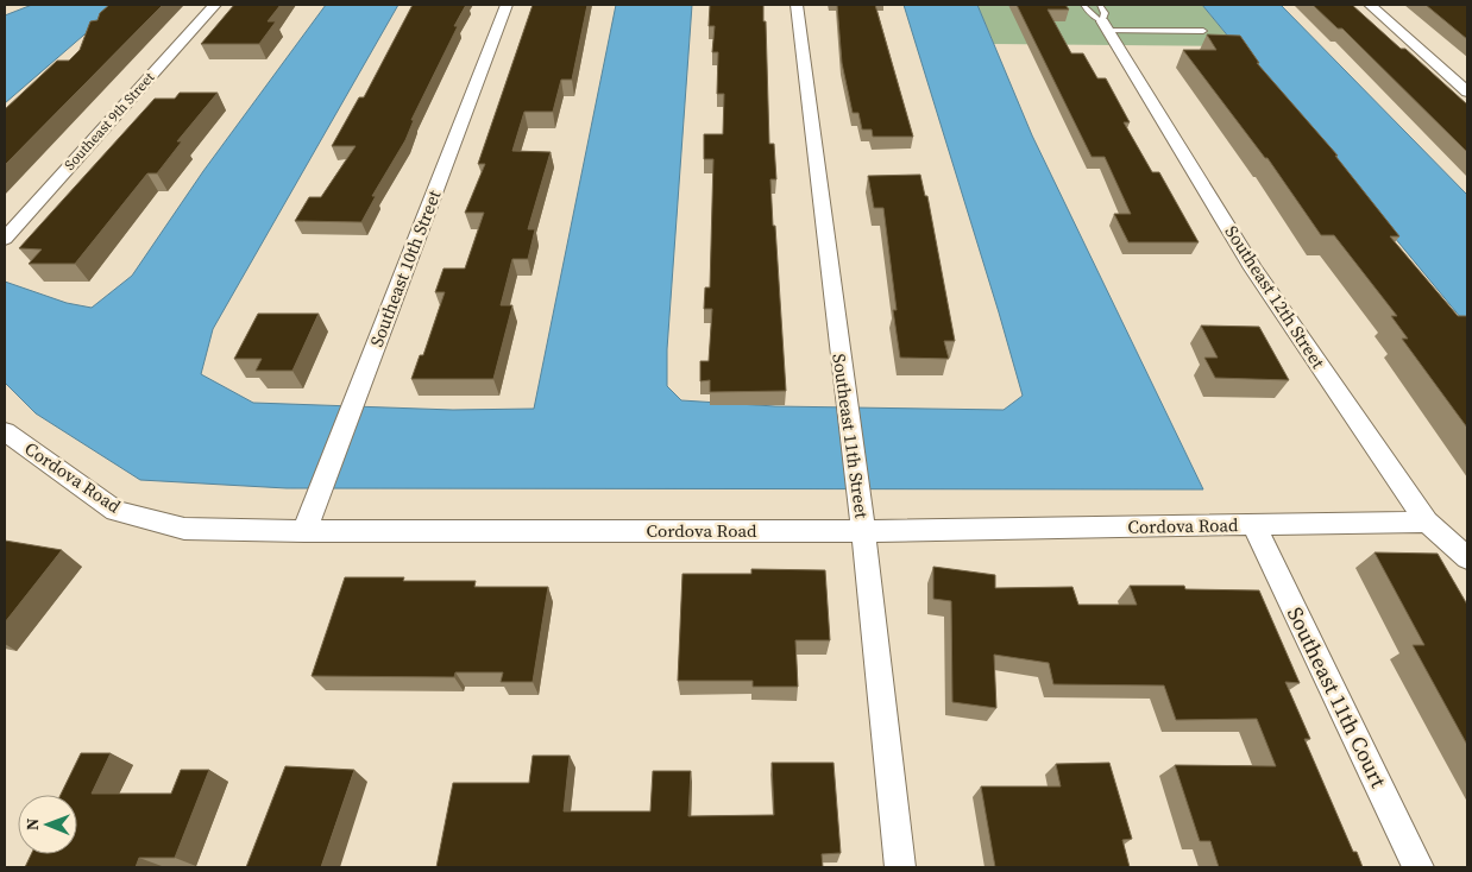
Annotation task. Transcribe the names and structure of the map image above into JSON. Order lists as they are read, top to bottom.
{
  "streets": {
    "street": [
      "Southeast 9th Street",
      "Southeast 10th Street",
      "Southeast 12th Street",
      "Southeast 11th Street",
      "Cordova Road",
      "Southeast 11th Court"
    ]
  },
  "crossings": [
    ["Southeast 10th Street", "Cordova Road"],
    ["Southeast 12th Street", "Cordova Road"],
    ["Southeast 11th Street", "Cordova Road"],
    ["Cordova Road", "Southeast 11th Court"]
  ],
  "north": "left"
}
